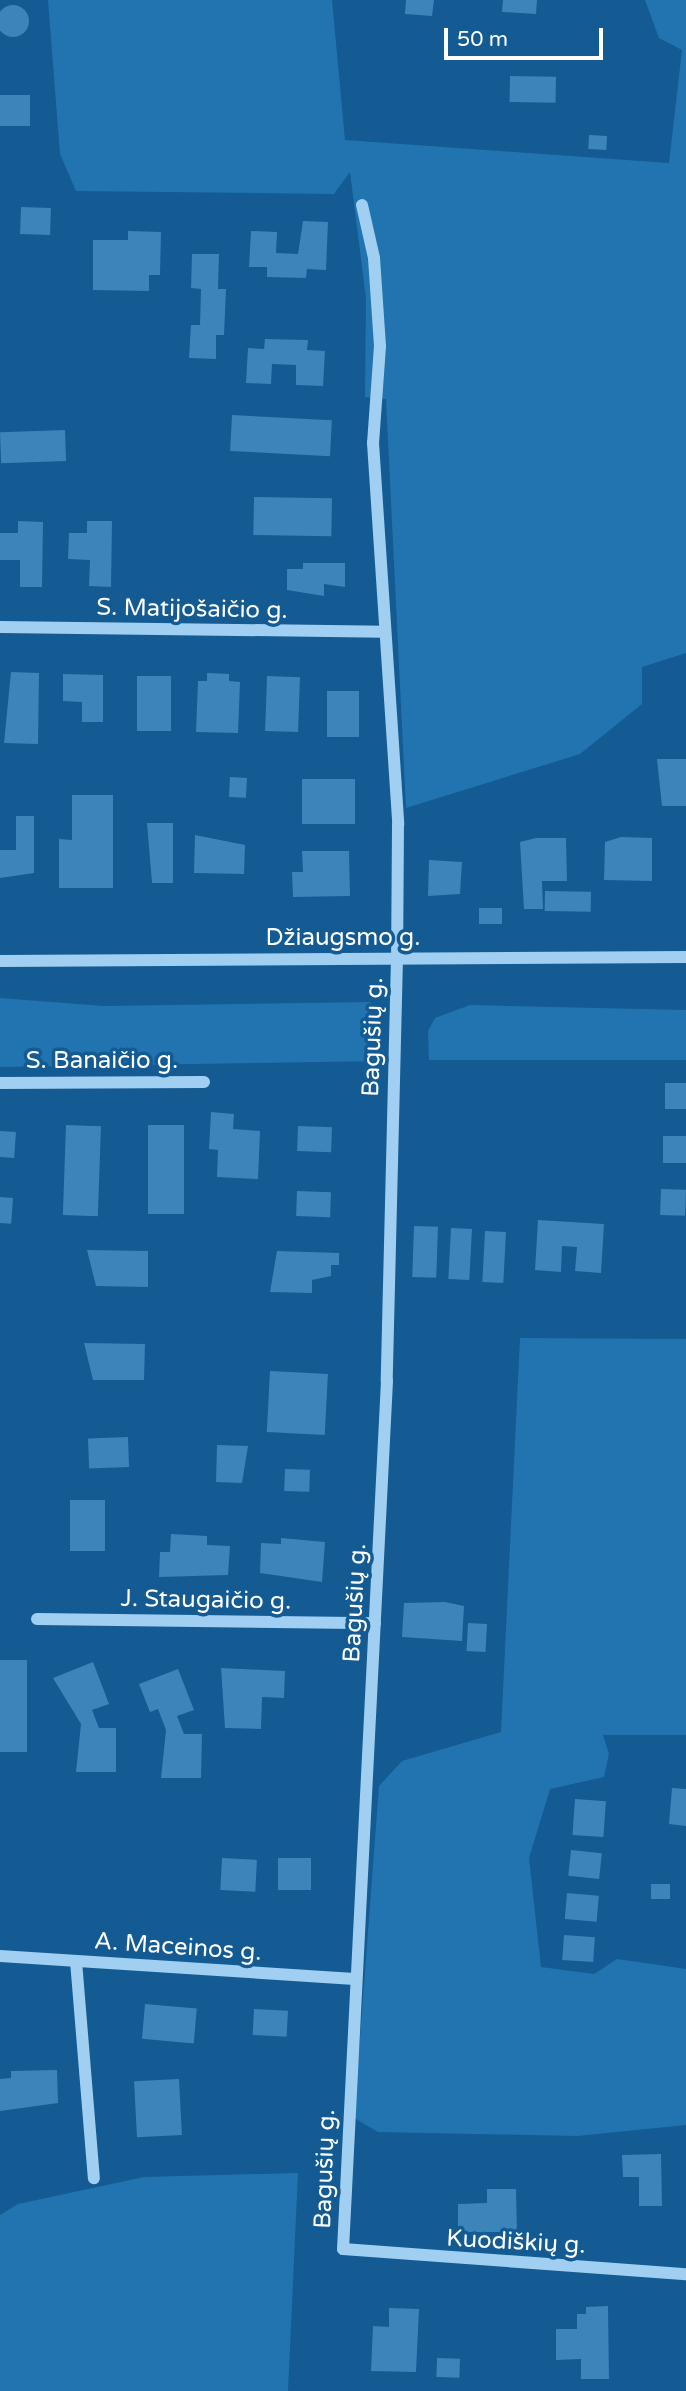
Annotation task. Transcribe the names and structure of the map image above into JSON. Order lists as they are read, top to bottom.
{
  "streets": {
    "street": [
      "S. Matijošaičio g.",
      "Džiaugsmo g.",
      "Bagušių g.",
      "S. Banaičio g.",
      "J. Staugaičio g.",
      "A. Maceinos g.",
      "Kuodiškių g."
    ]
  },
  "crossings": [
    ["S. Matijošaičio g.", "Bagušių g."],
    ["Džiaugsmo g.", "Bagušių g."],
    ["Bagušių g.", "J. Staugaičio g."],
    ["Bagušių g.", "A. Maceinos g."],
    ["Bagušių g.", "Kuodiškių g."]
  ],
  "scale_bar": "50 m"
}
